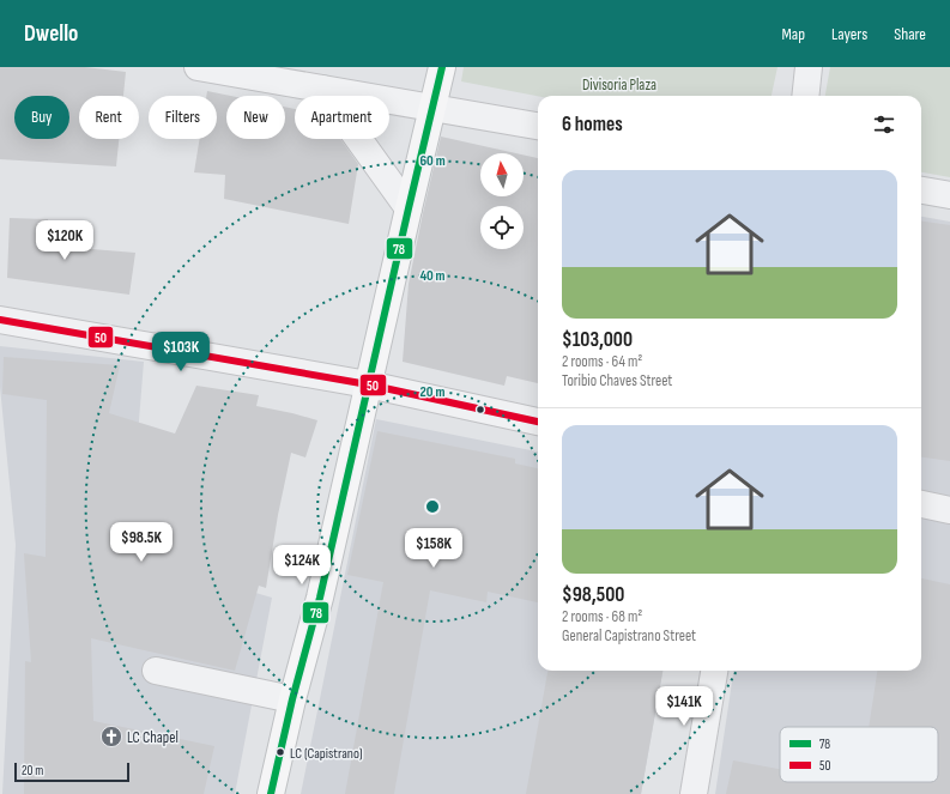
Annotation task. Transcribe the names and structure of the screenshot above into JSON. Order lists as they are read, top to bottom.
{
  "parks": ["Divisoria Plaza"],
  "places": {
    "church": ["LC Chapel"],
    "other": ["LC (Capistrano)"]
  },
  "lines": ["transit line 78", "transit line 50"],
  "legend": ["78", "50"],
  "scale_bar": "20 m",
  "north": "top",
  "page": {
    "header": "Dwello",
    "nav": ["Map", "Layers", "Share"],
    "chip": [
      "Buy",
      "Rent",
      "Filters",
      "New",
      "Apartment"
    ],
    "heading": "6 homes",
    "list": [
      {
        "name": "$103,000",
        "note": "2 rooms · 64 m² · Toribio Chaves Street"
      },
      {
        "name": "$98,500",
        "note": "2 rooms · 68 m² · General Capistrano Street"
      }
    ],
    "price": [
      "$120K",
      "$103K",
      "$98.5K",
      "$158K",
      "$124K",
      "$141K"
    ],
    "scale": "20 m"
  },
  "rings": ["60 m", "40 m", "20 m"]
}
